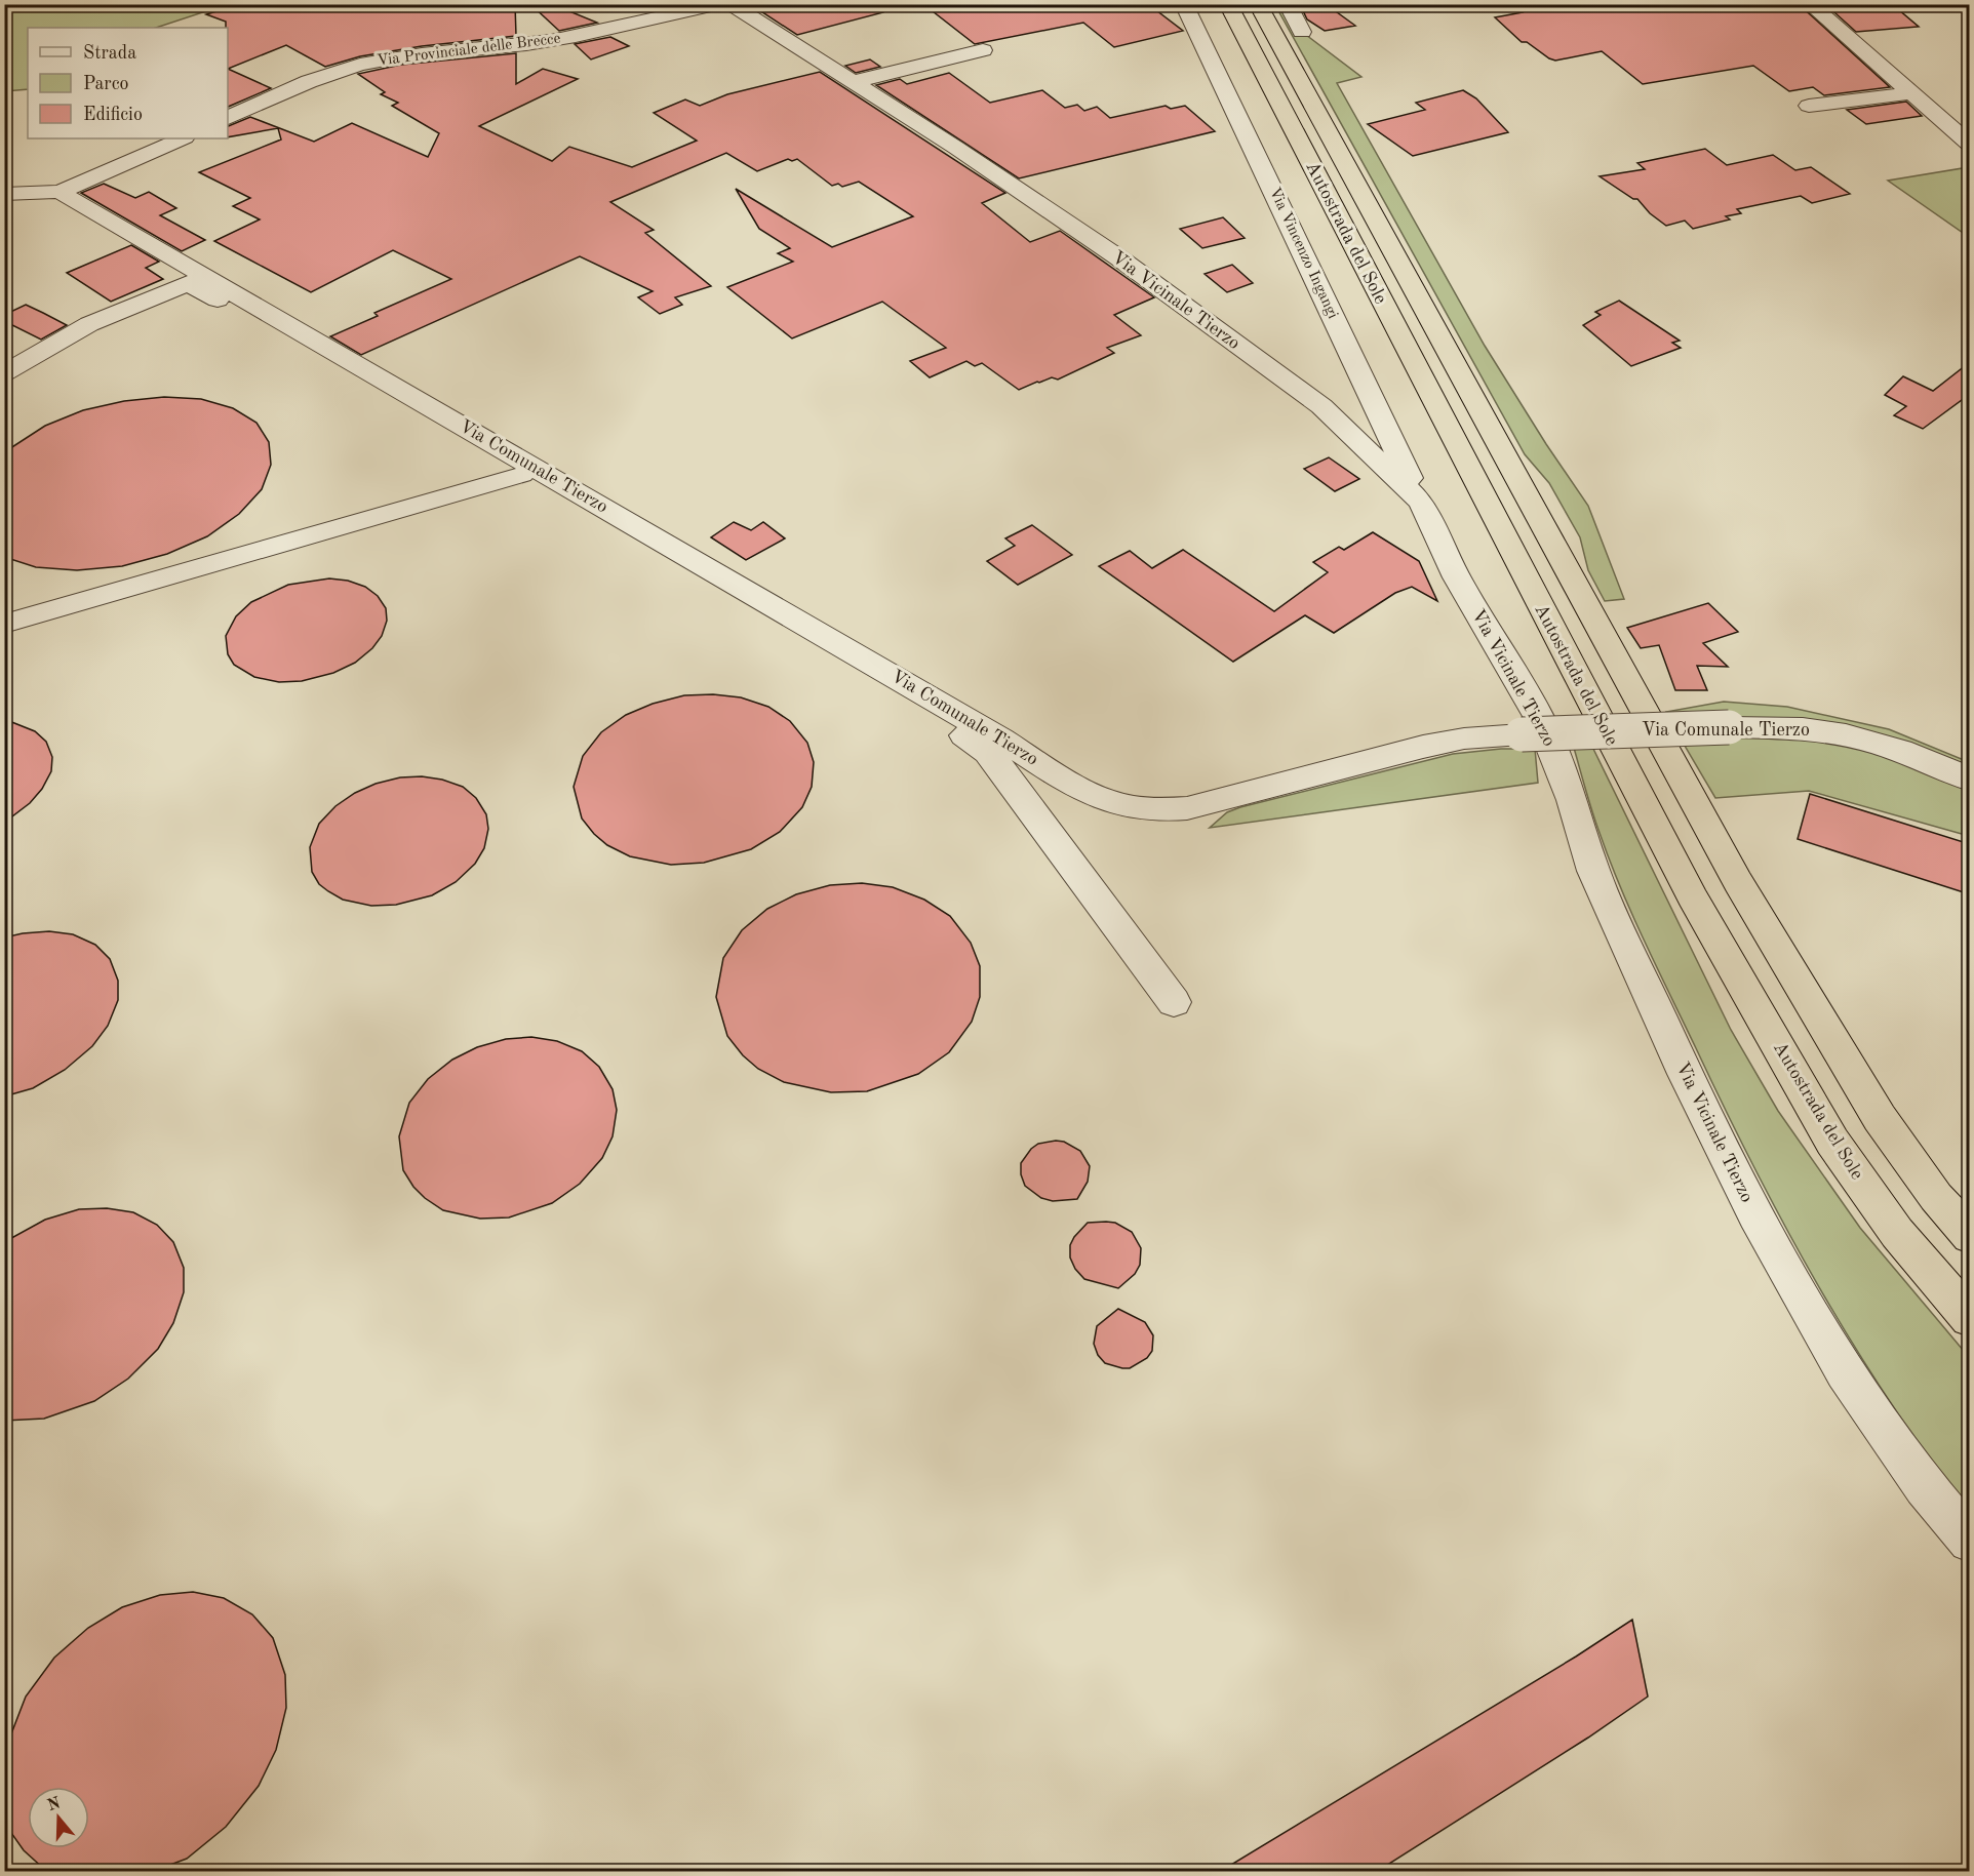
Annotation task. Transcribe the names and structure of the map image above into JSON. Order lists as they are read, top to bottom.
{
  "streets": {
    "highway": ["Autostrada del Sole"],
    "street": [
      "Via Provinciale delle Brecce",
      "Via Vincenzo Ingangi",
      "Via Vicinale Tierzo",
      "Via Comunale Tierzo"
    ]
  },
  "crossings": [
    ["Via Vincenzo Ingangi", "Via Vicinale Tierzo"]
  ],
  "legend": ["Strada", "Parco", "Edificio"],
  "north": "top"
}
